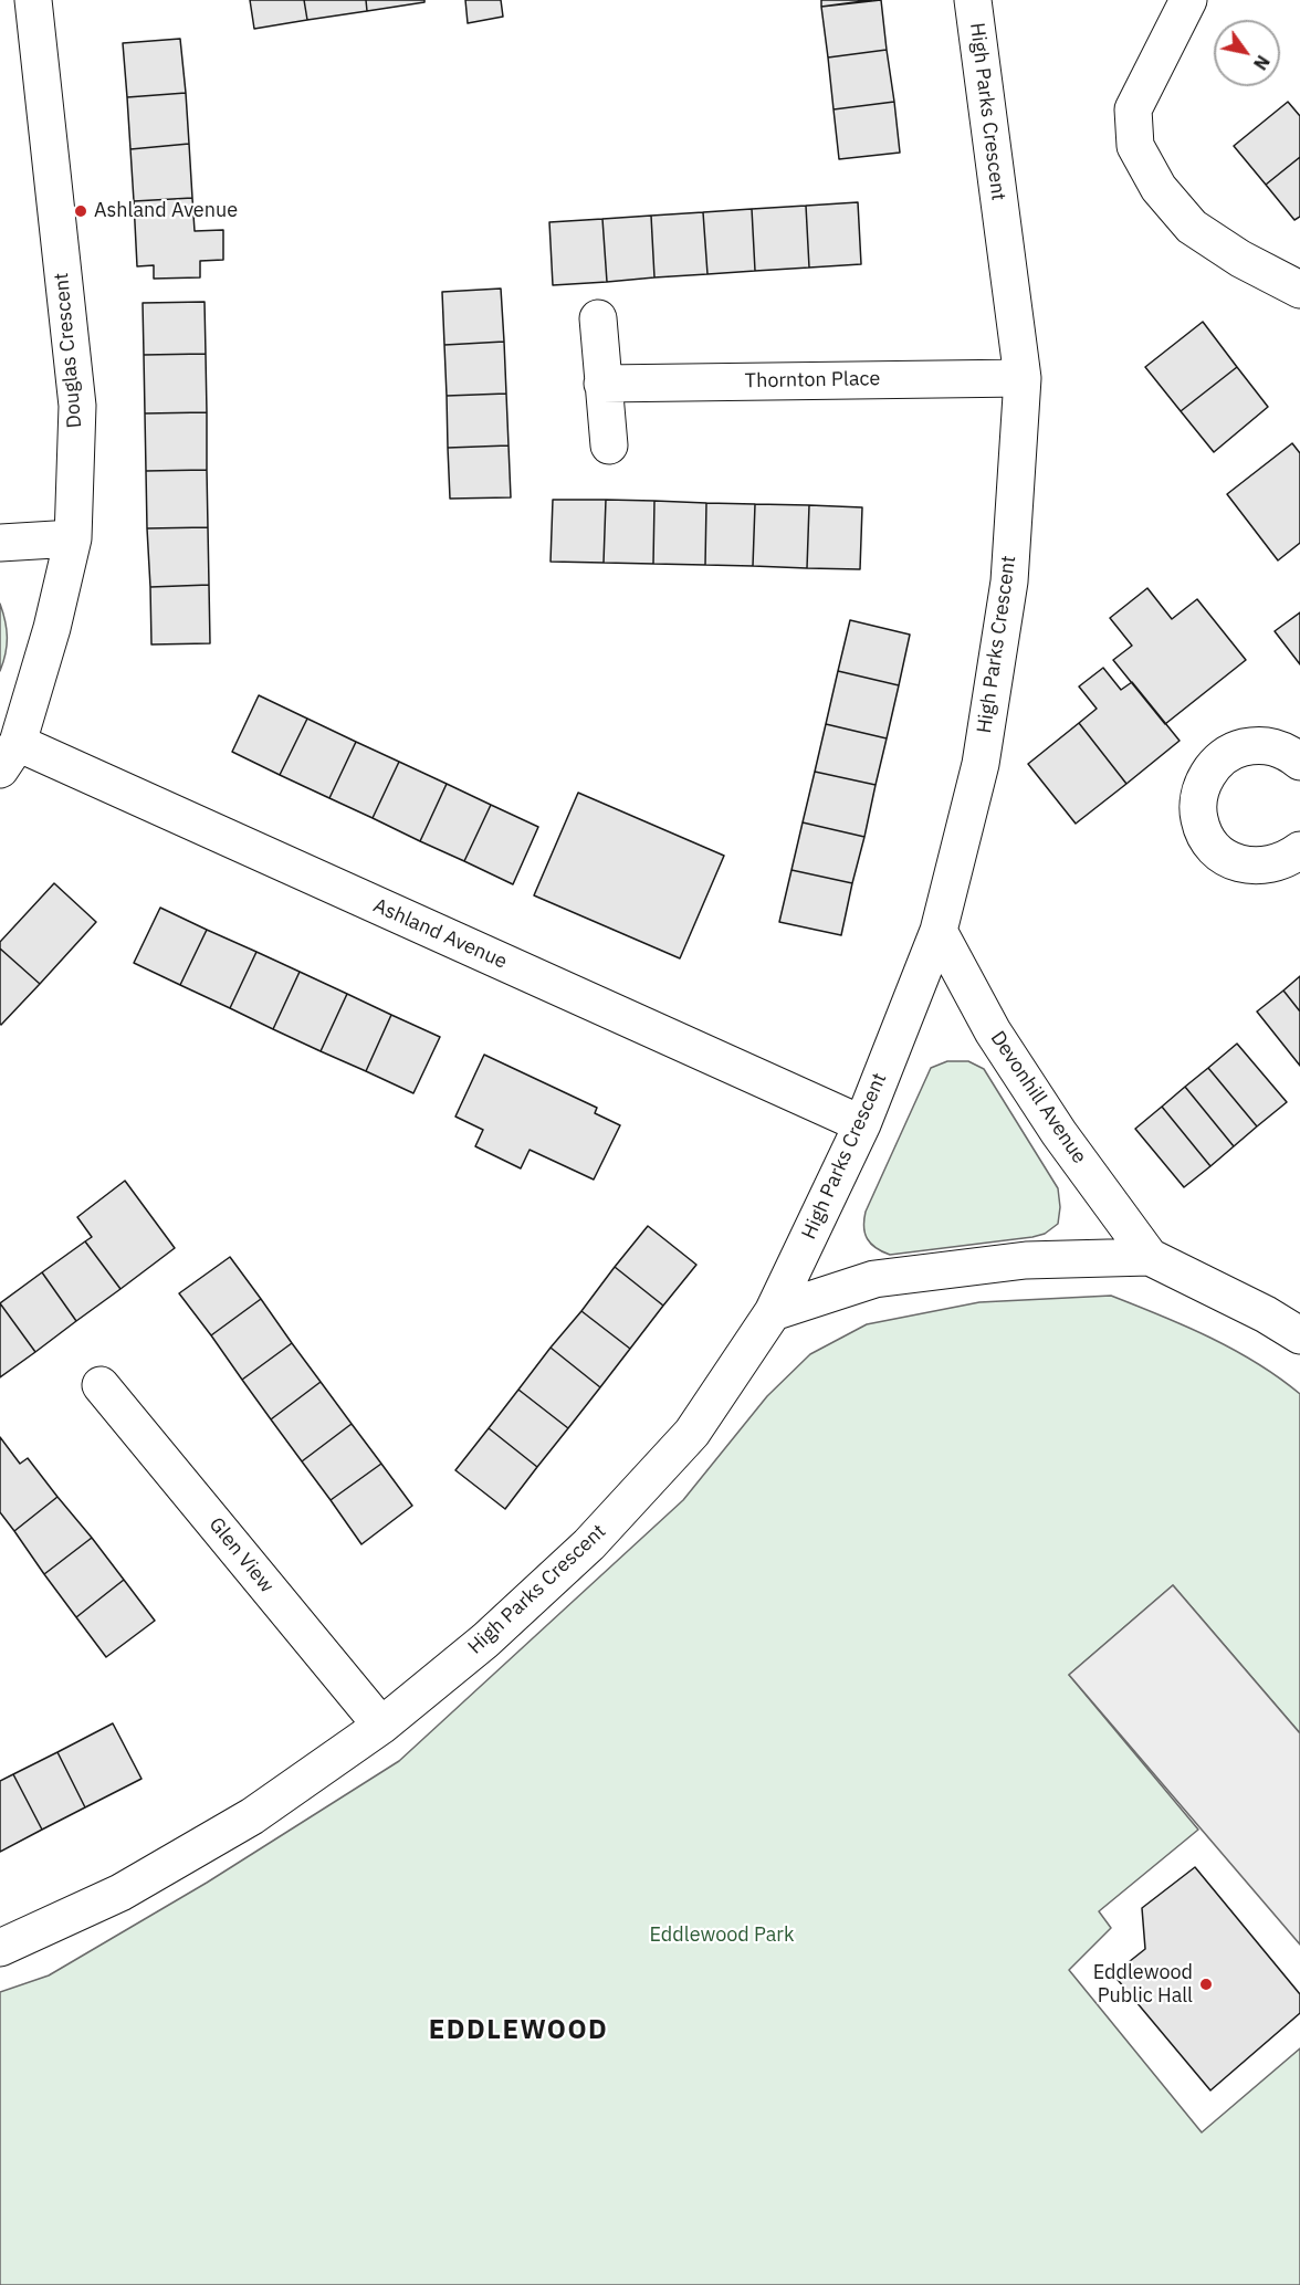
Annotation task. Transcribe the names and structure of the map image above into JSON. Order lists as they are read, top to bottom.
{
  "streets": {
    "street": [
      "High Parks Crescent",
      "Douglas Crescent",
      "Thornton Place",
      "Ashland Avenue",
      "Devonhill Avenue",
      "Glen View"
    ]
  },
  "crossings": [
    ["High Parks Crescent", "Thornton Place"],
    ["High Parks Crescent", "Ashland Avenue"],
    ["High Parks Crescent", "Devonhill Avenue"],
    ["High Parks Crescent", "Glen View"],
    ["Douglas Crescent", "Ashland Avenue"]
  ],
  "districts": ["EDDLEWOOD"],
  "parks": ["Eddlewood Park"],
  "places": ["Ashland Avenue", "Eddlewood Public Hall"],
  "north": "bottom right"
}
